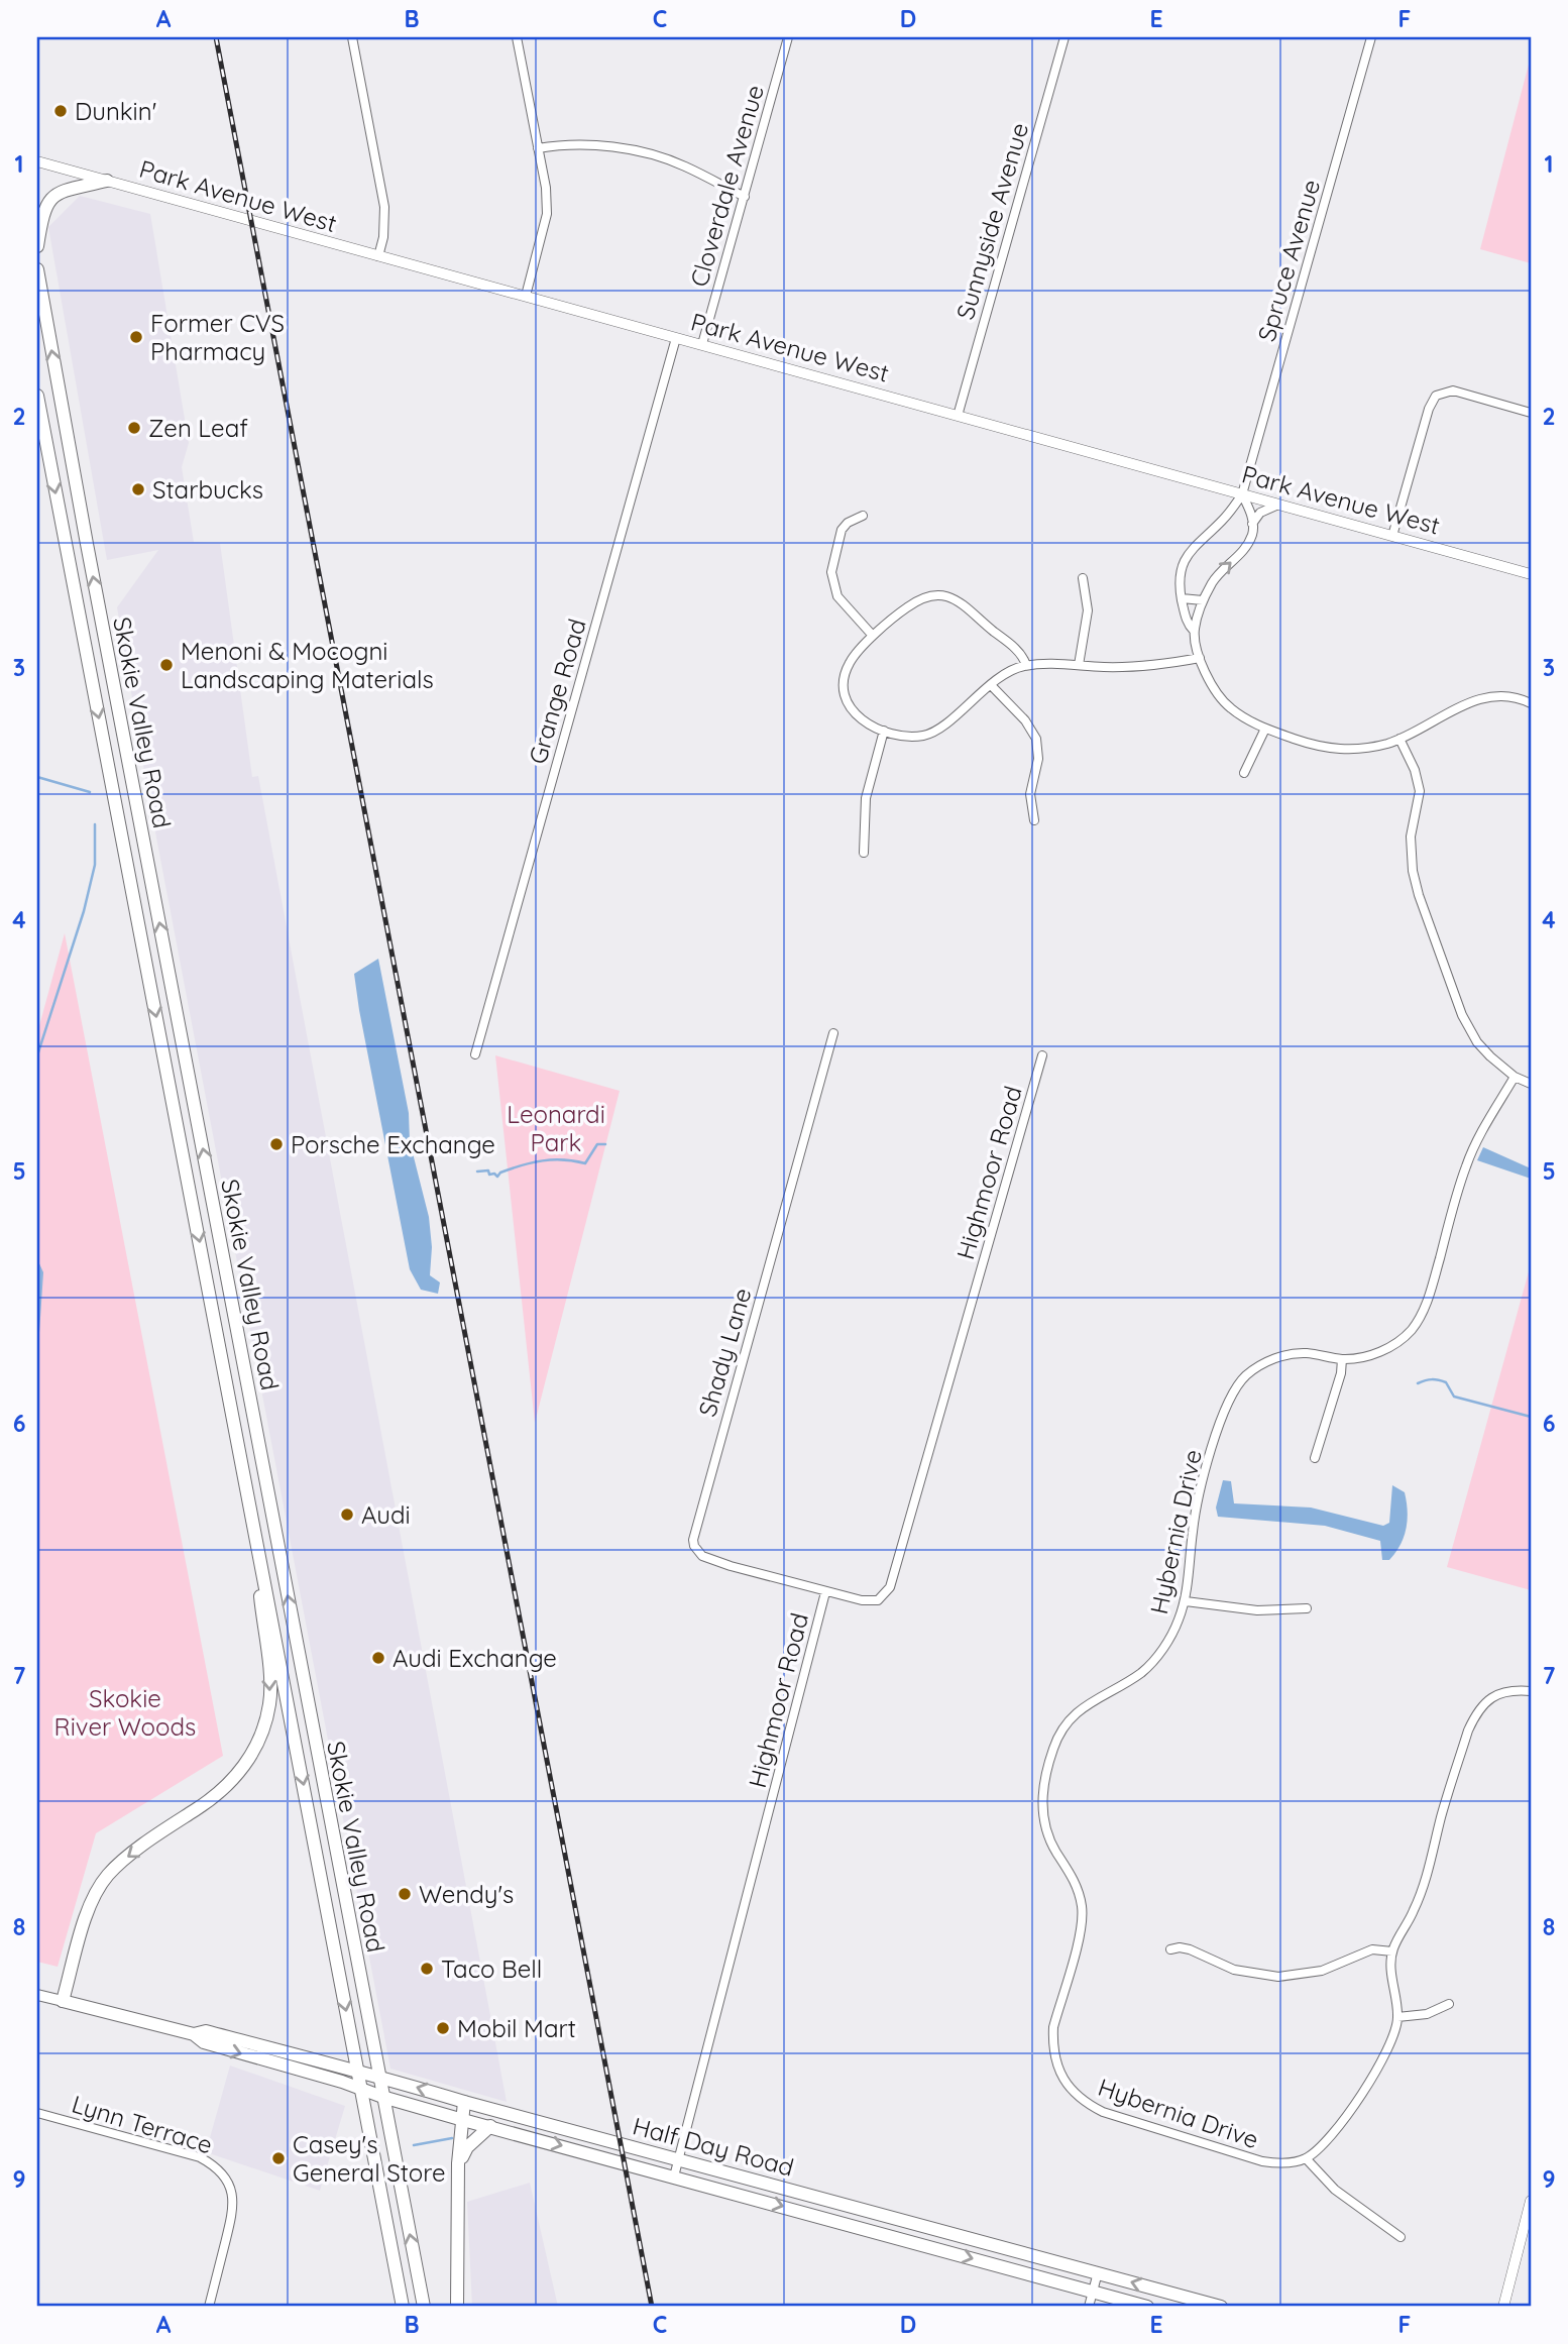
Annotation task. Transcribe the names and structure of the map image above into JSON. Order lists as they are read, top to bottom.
{
  "streets": {
    "main road": ["Skokie Valley Road", "Half Day Road"],
    "street": [
      "Cloverdale Avenue",
      "Park Avenue West",
      "Sunnyside Avenue",
      "Spruce Avenue",
      "Grange Road",
      "Highmoor Road",
      "Shady Lane",
      "Hybernia Drive",
      "Lynn Terrace"
    ]
  },
  "crossings": [
    ["Cloverdale Avenue", "Park Avenue West"],
    ["Park Avenue West", "Sunnyside Avenue"],
    ["Park Avenue West", "Spruce Avenue"],
    ["Park Avenue West", "Grange Road"],
    ["Skokie Valley Road", "Half Day Road"],
    ["Highmoor Road", "Shady Lane"],
    ["Highmoor Road", "Half Day Road"]
  ],
  "parks": ["Leonardi Park", "Skokie River Woods"],
  "places": [
    "Dunkin'",
    "Former CVS Pharmacy",
    "Zen Leaf",
    "Starbucks",
    "Menoni & Mocogni Landscaping Materials",
    "Porsche Exchange",
    "Audi",
    "Audi Exchange",
    "Wendy's",
    "Taco Bell",
    "Mobil Mart",
    "Casey's General Store"
  ],
  "grid": {
    "columns": [
      "A",
      "B",
      "C",
      "D",
      "E",
      "F"
    ],
    "rows": [
      "1",
      "2",
      "3",
      "4",
      "5",
      "6",
      "7",
      "8",
      "9"
    ]
  }
}
